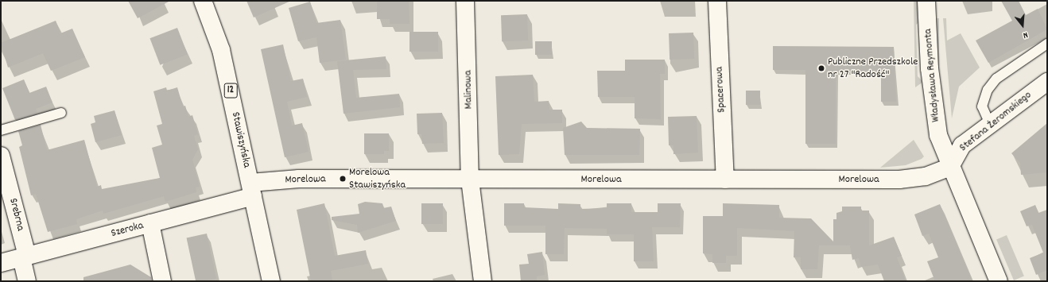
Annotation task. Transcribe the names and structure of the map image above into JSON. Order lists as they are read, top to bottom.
{
  "streets": {
    "street": [
      "Władysława Reymonta",
      "Malinowa",
      "Spacerowa",
      "12",
      "Stefana Żeromskiego",
      "Stawiszyńska",
      "Morelowa",
      "Srebrna",
      "Szeroka"
    ]
  },
  "crossings": [
    ["Władysława Reymonta", "Stefana Żeromskiego"],
    ["Władysława Reymonta", "Morelowa"],
    ["Malinowa", "Morelowa"],
    ["Spacerowa", "Morelowa"],
    ["Stefana Żeromskiego", "Morelowa"],
    ["Stawiszyńska", "Morelowa"],
    ["Stawiszyńska", "Szeroka"],
    ["Morelowa", "Szeroka"],
    ["Srebrna", "Szeroka"]
  ],
  "places": ["Publiczne Przedszkole nr 27 \"Radość\"", "Morelowa Stawiszyńska"],
  "north": "bottom"
}
